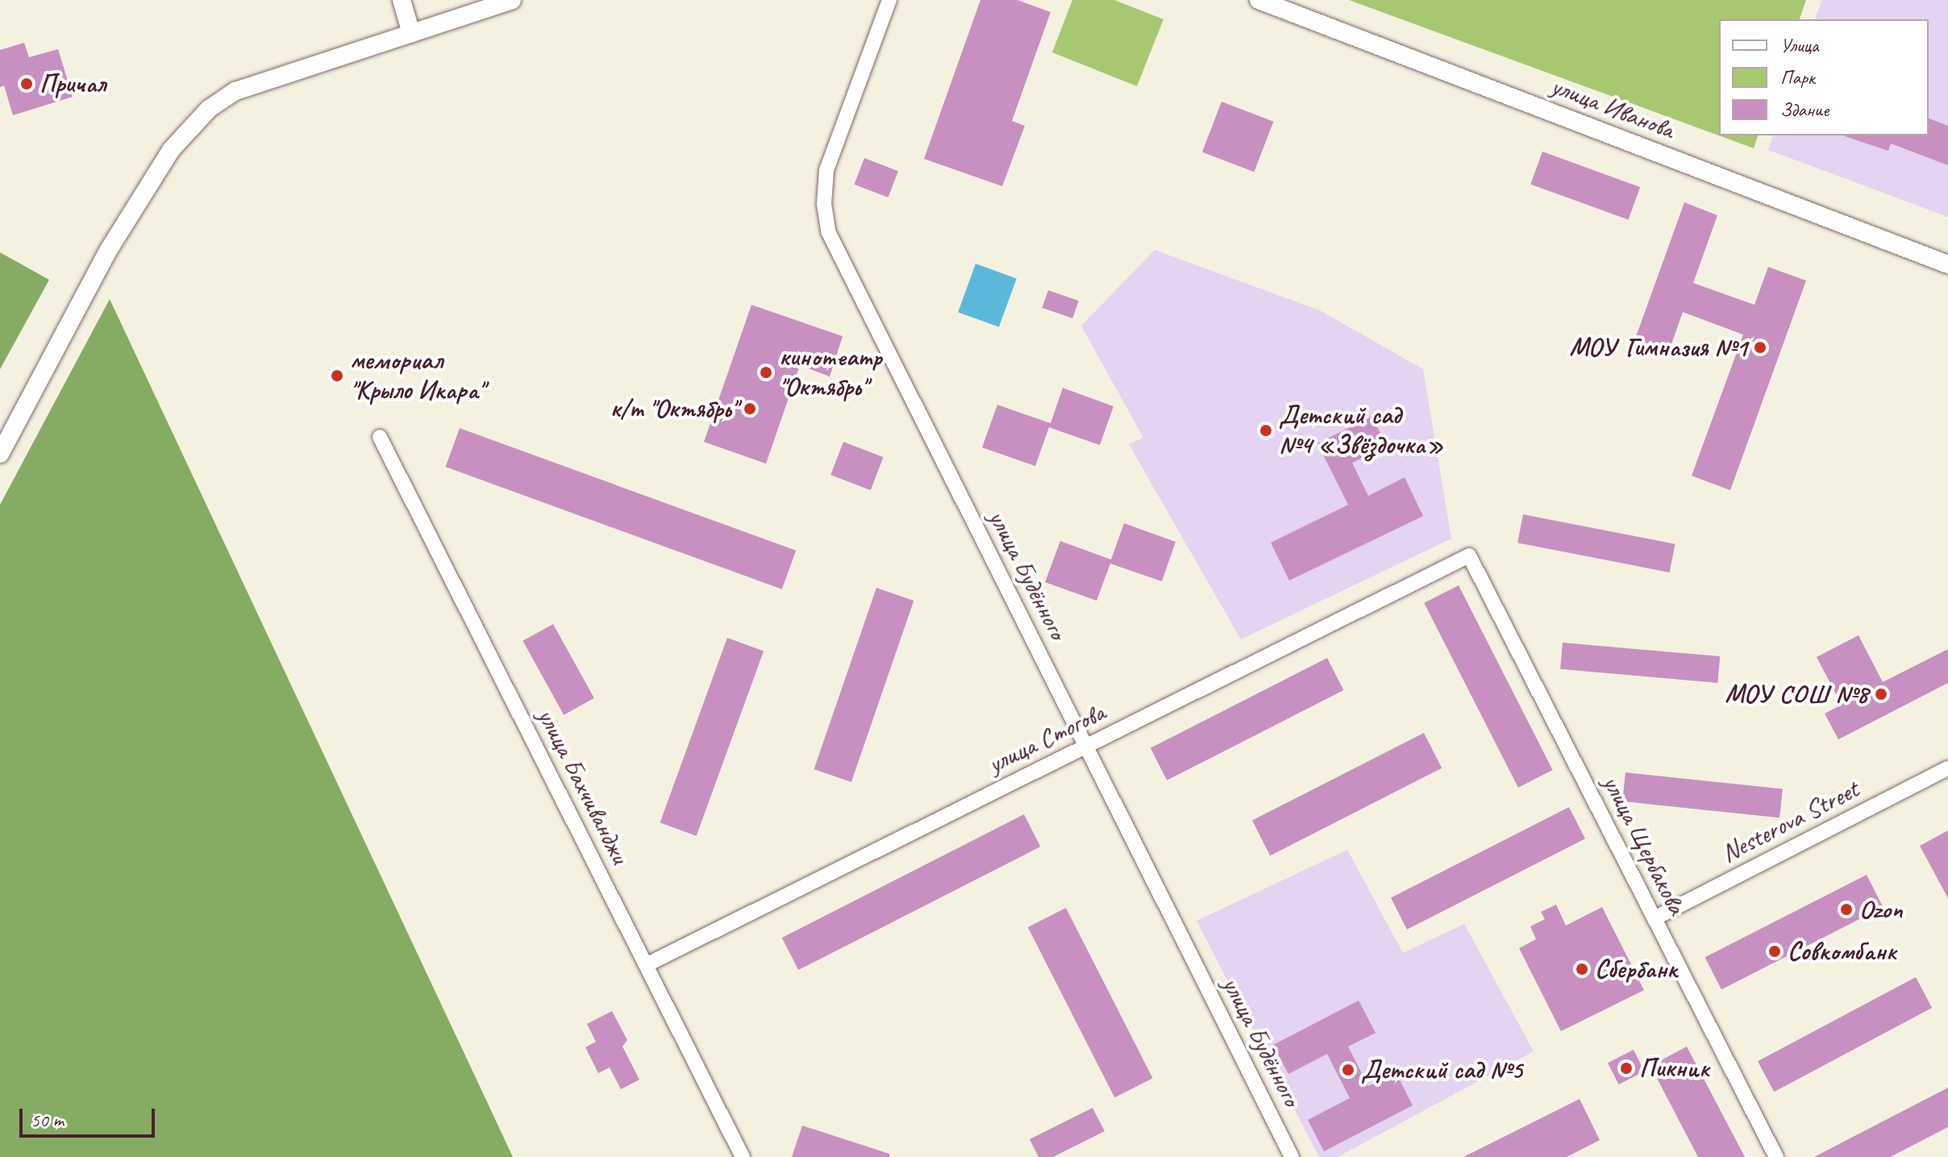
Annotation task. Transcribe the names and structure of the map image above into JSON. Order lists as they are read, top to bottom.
{
  "streets": {
    "street": [
      "улица Иванова",
      "улица Будённого",
      "улица Стогова",
      "улица Бахчиванджи",
      "Nesterova Street",
      "улица Щербакова"
    ]
  },
  "crossings": [
    ["улица Будённого", "улица Стогова"],
    ["улица Стогова", "улица Бахчиванджи"],
    ["улица Стогова", "улица Щербакова"],
    ["Nesterova Street", "улица Щербакова"]
  ],
  "places": [
    "Причал",
    "МОУ Гимназия №1",
    "кинотеатр \"Октябрь\"",
    "мемориал \"Крыло Икара\"",
    "к/т \"Октябрь\"",
    "Детский сад №4 «Звёздочка»",
    "МОУ СОШ №8",
    "Ozon",
    "Совкомбанк",
    "Сбербанк",
    "Пикник",
    "Детский сад №5"
  ],
  "legend": ["Улица", "Парк", "Здание"],
  "scale_bar": "50 m"
}
